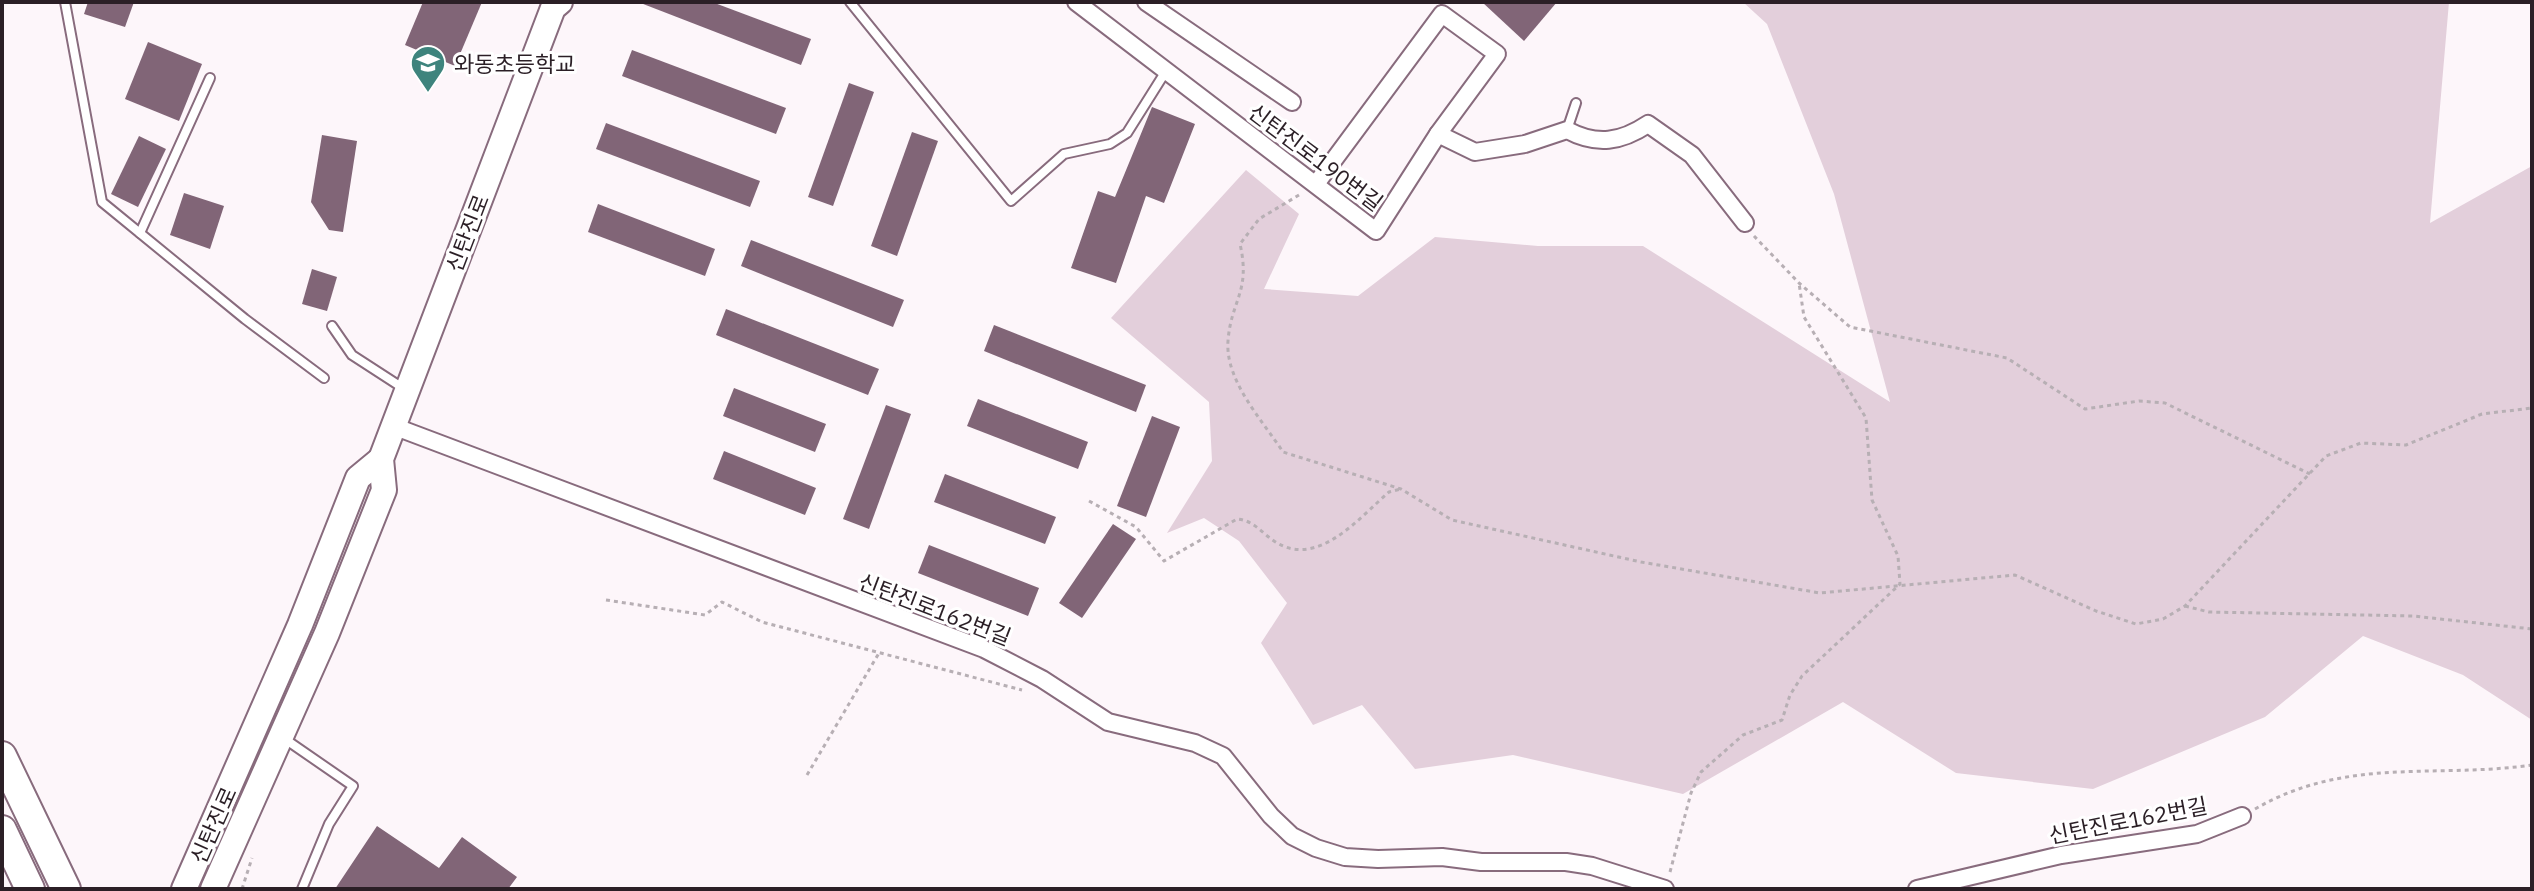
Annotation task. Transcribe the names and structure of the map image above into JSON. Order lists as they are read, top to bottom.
{
  "streets": {
    "main road": ["신탄진로"],
    "street": ["신탄진로190번길", "신탄진로162번길"]
  },
  "crossings": [
    ["신탄진로", "신탄진로162번길"]
  ],
  "places": {
    "school or university": ["와동초등학교"]
  }
}
